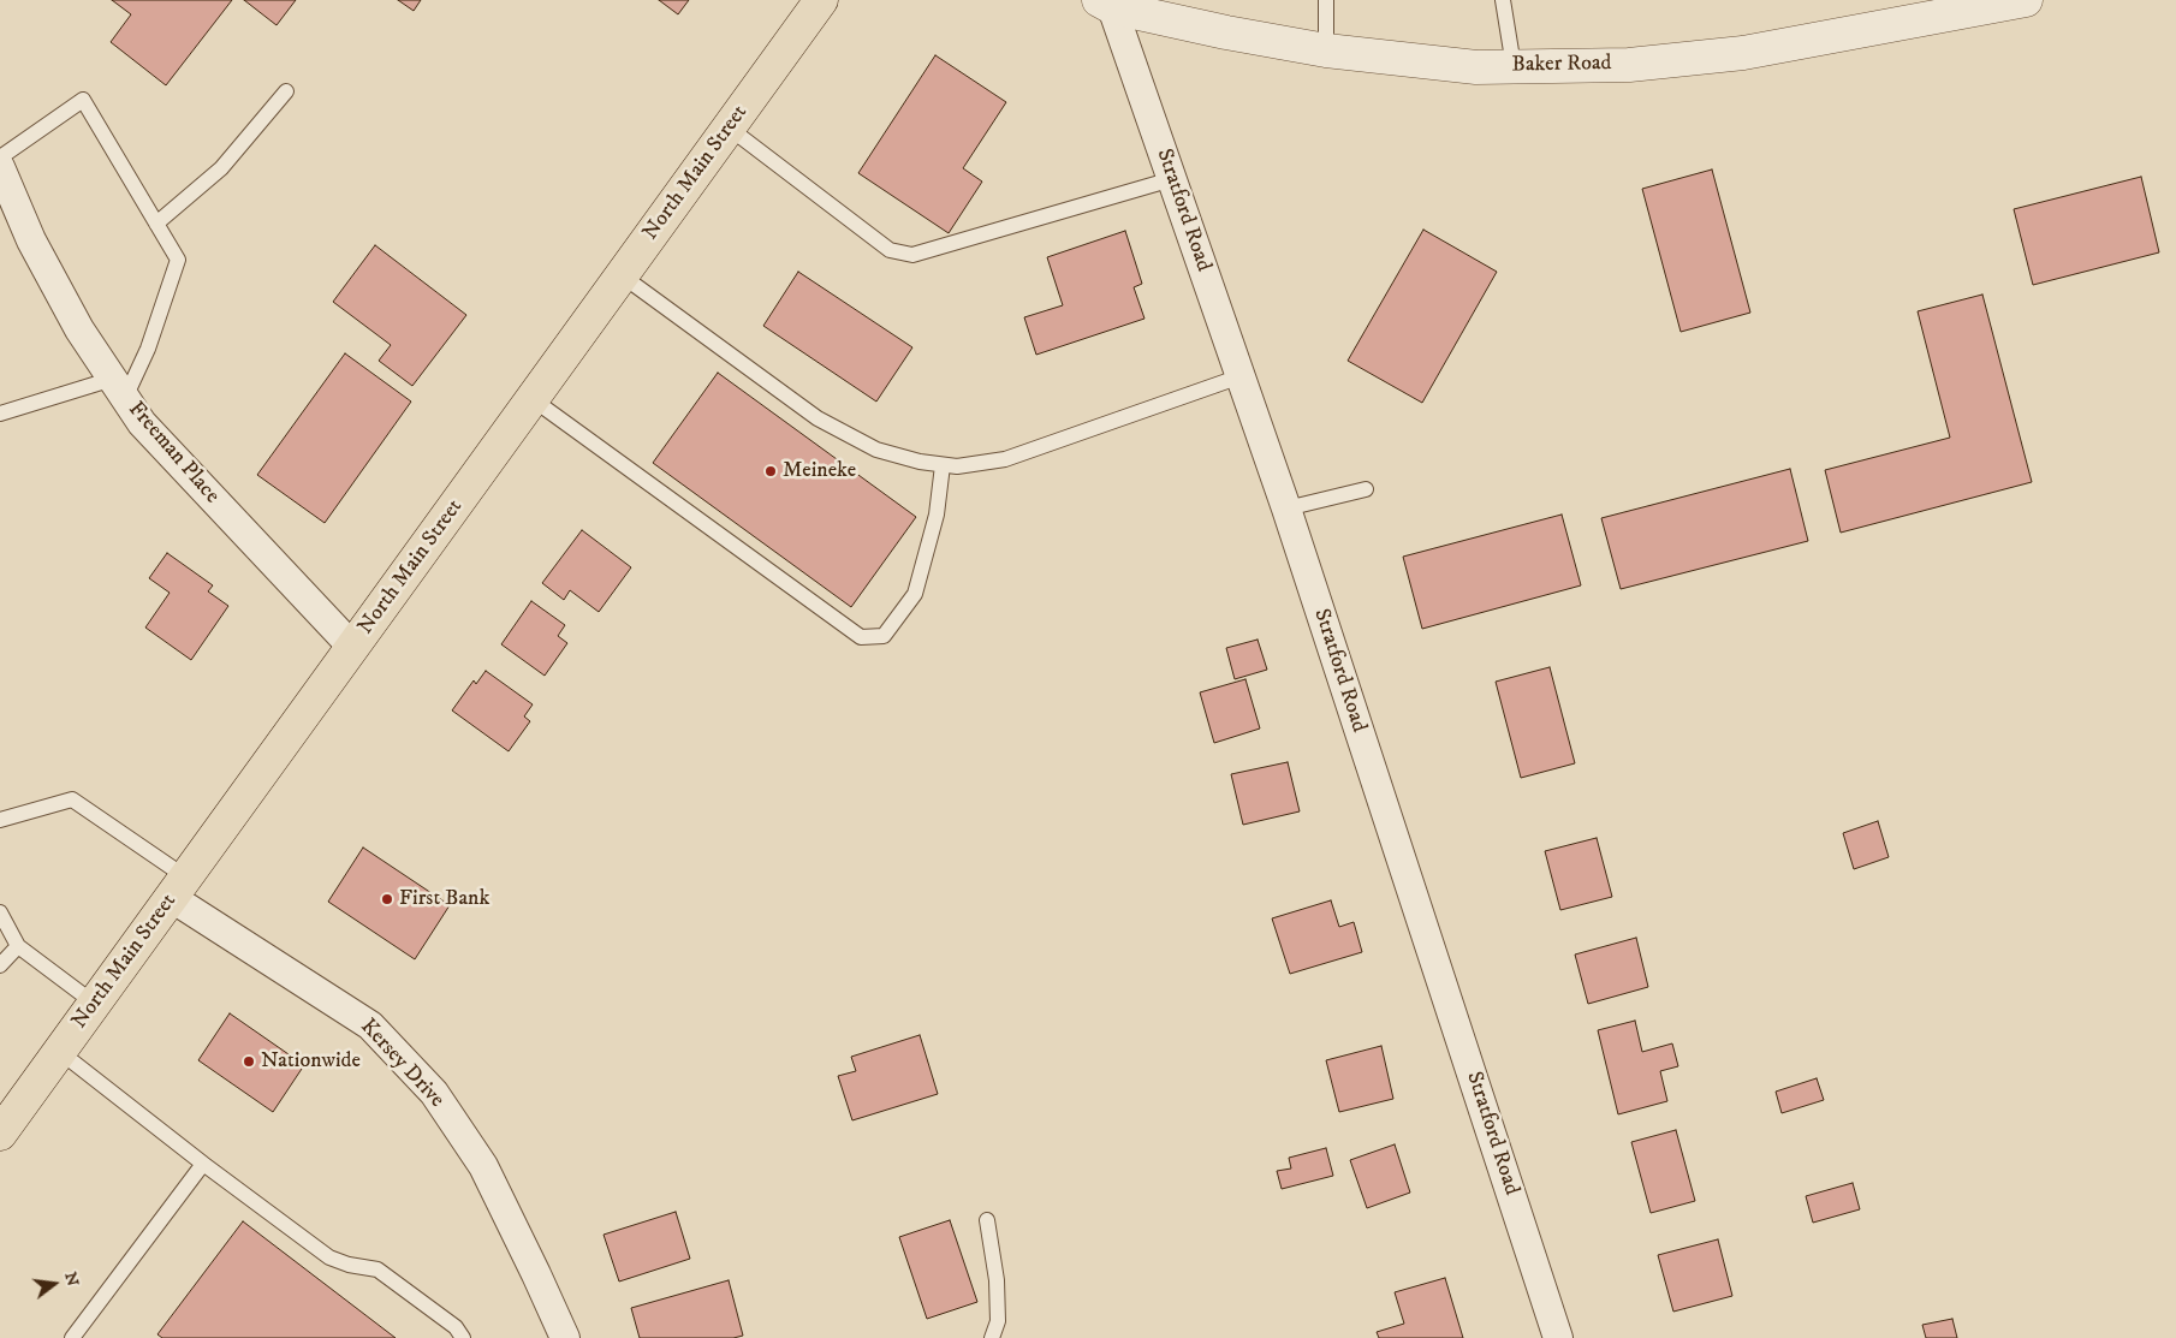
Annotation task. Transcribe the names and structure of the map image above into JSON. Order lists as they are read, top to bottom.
{
  "streets": {
    "main road": ["North Main Street"],
    "street": [
      "Baker Road",
      "Stratford Road",
      "Freeman Place",
      "Kersey Drive"
    ]
  },
  "crossings": [
    ["Baker Road", "Stratford Road"],
    ["North Main Street", "Freeman Place"],
    ["North Main Street", "Kersey Drive"]
  ],
  "places": ["Meineke", "First Bank", "Nationwide"],
  "north": "right"
}
